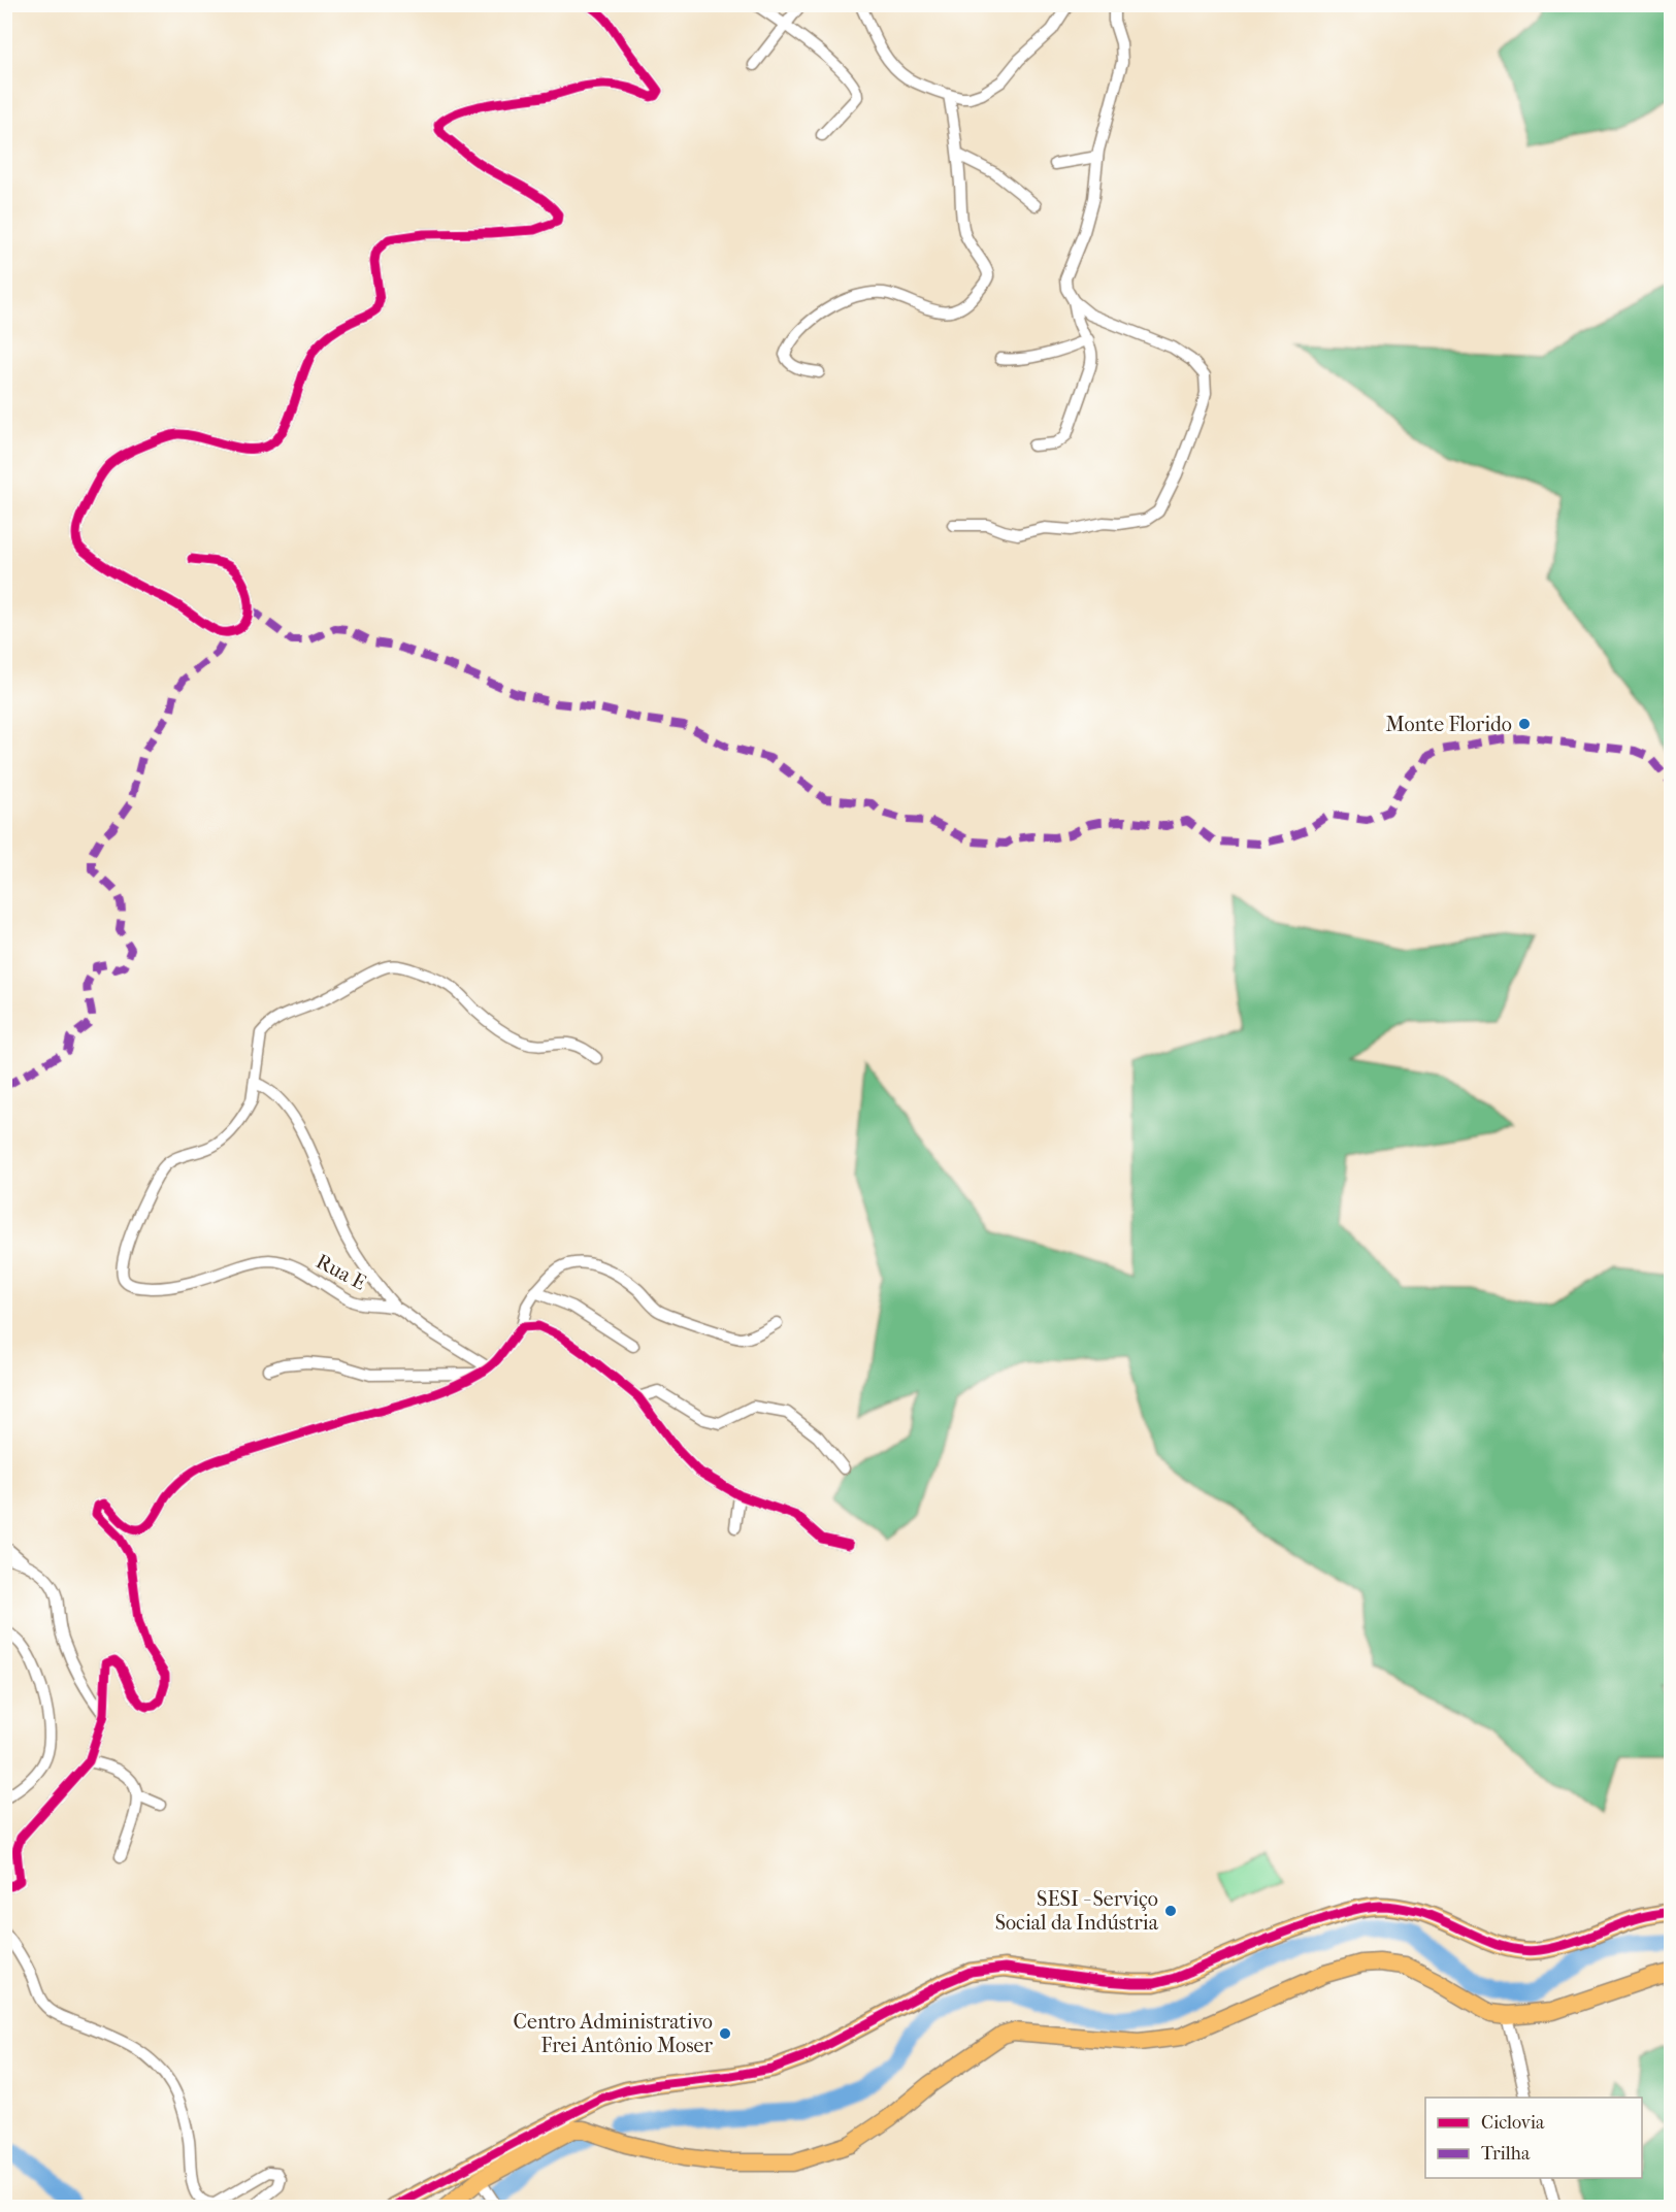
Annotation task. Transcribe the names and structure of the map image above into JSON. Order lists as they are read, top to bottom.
{
  "streets": {
    "street": ["Rua E"]
  },
  "places": ["Monte Florido", "SESI - Serviço Social da Indústria", "Centro Administrativo Frei Antônio Moser"],
  "legend": ["Ciclovia", "Trilha"]
}
